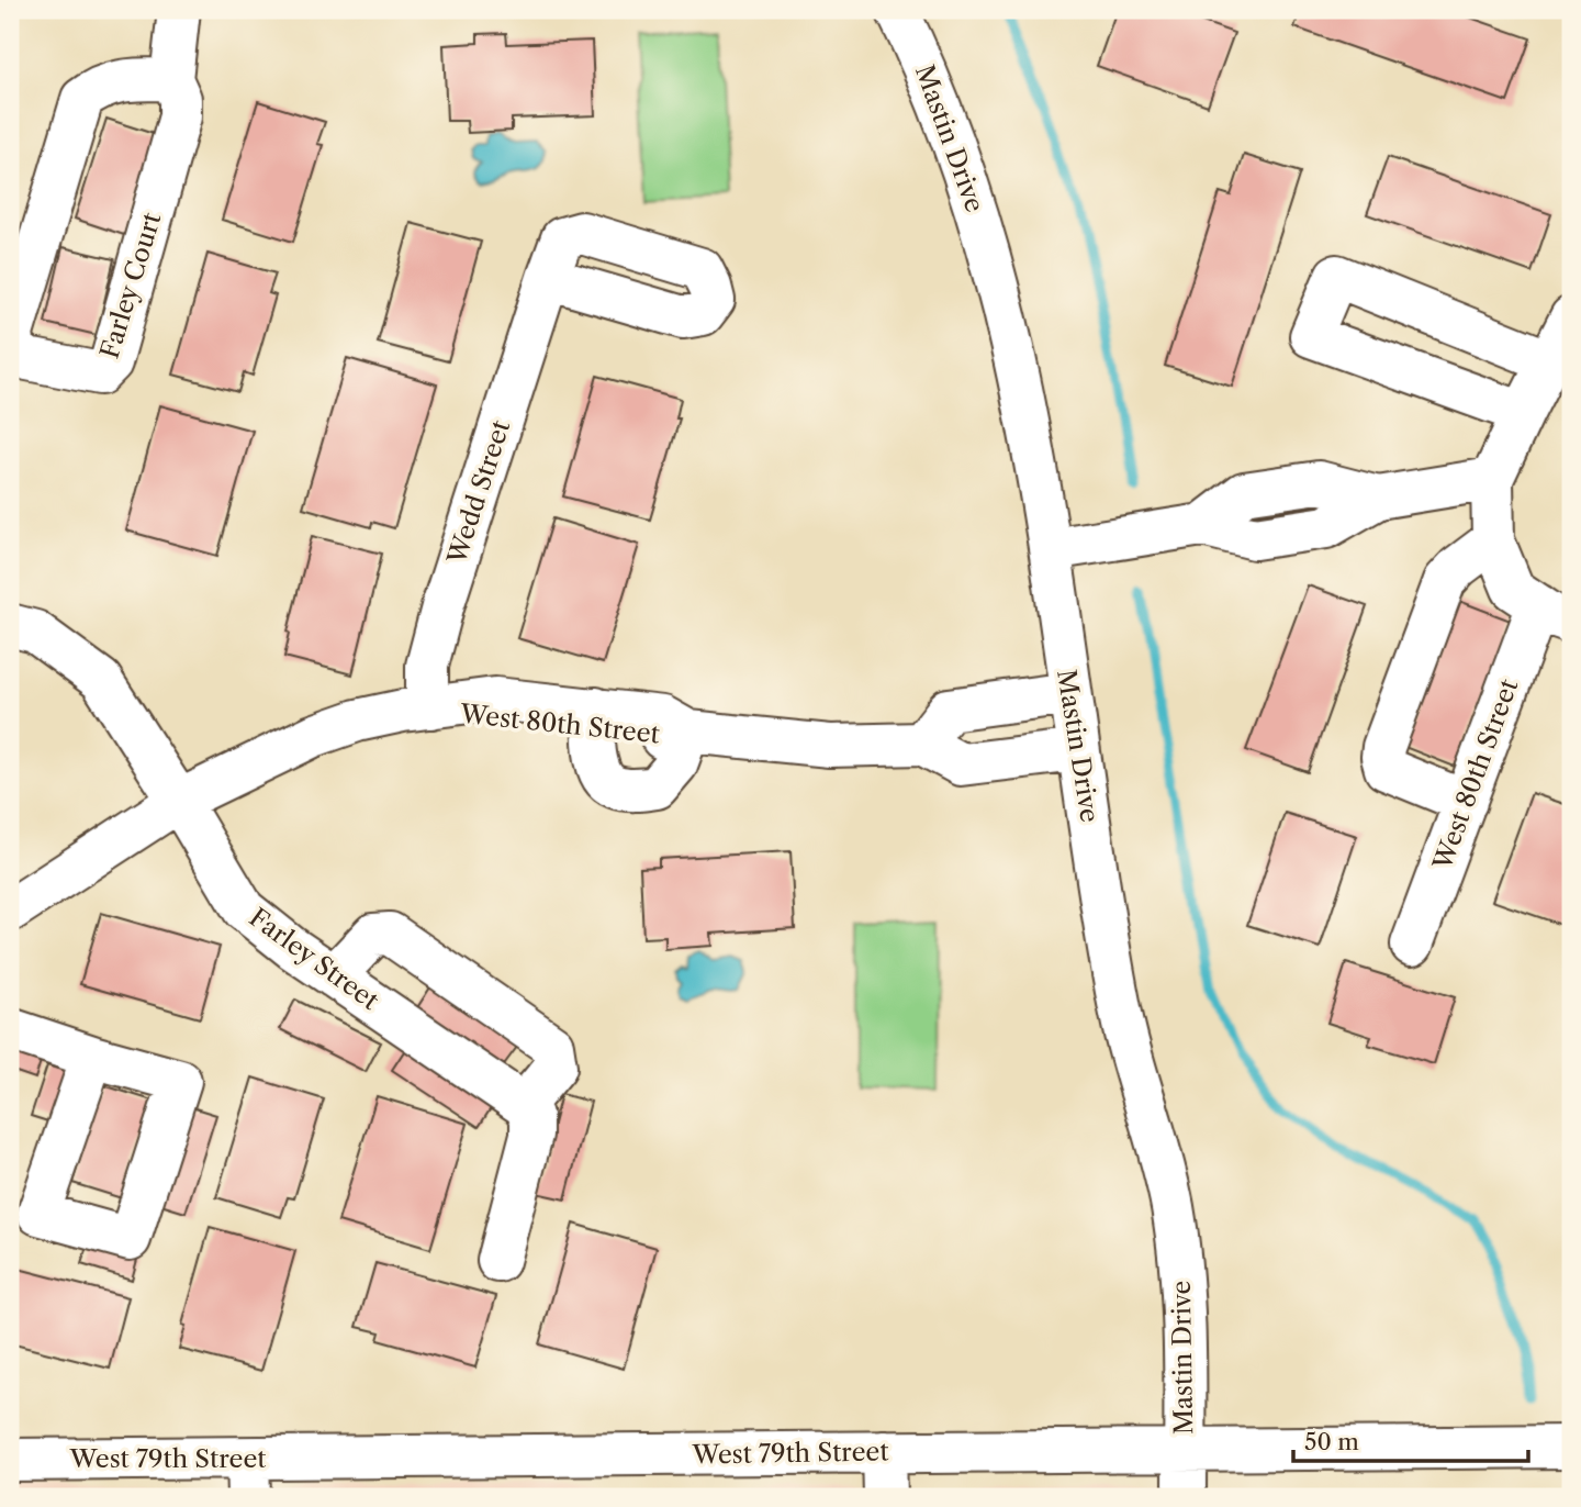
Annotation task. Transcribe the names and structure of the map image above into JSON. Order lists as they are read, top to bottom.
{
  "streets": {
    "street": [
      "Mastin Drive",
      "Farley Court",
      "Wedd Street",
      "West 80th Street",
      "Farley Street",
      "West 79th Street"
    ]
  },
  "crossings": [
    ["Mastin Drive", "West 80th Street"],
    ["Mastin Drive", "West 79th Street"],
    ["Wedd Street", "West 80th Street"],
    ["West 80th Street", "Farley Street"]
  ],
  "scale_bar": "50 m"
}
